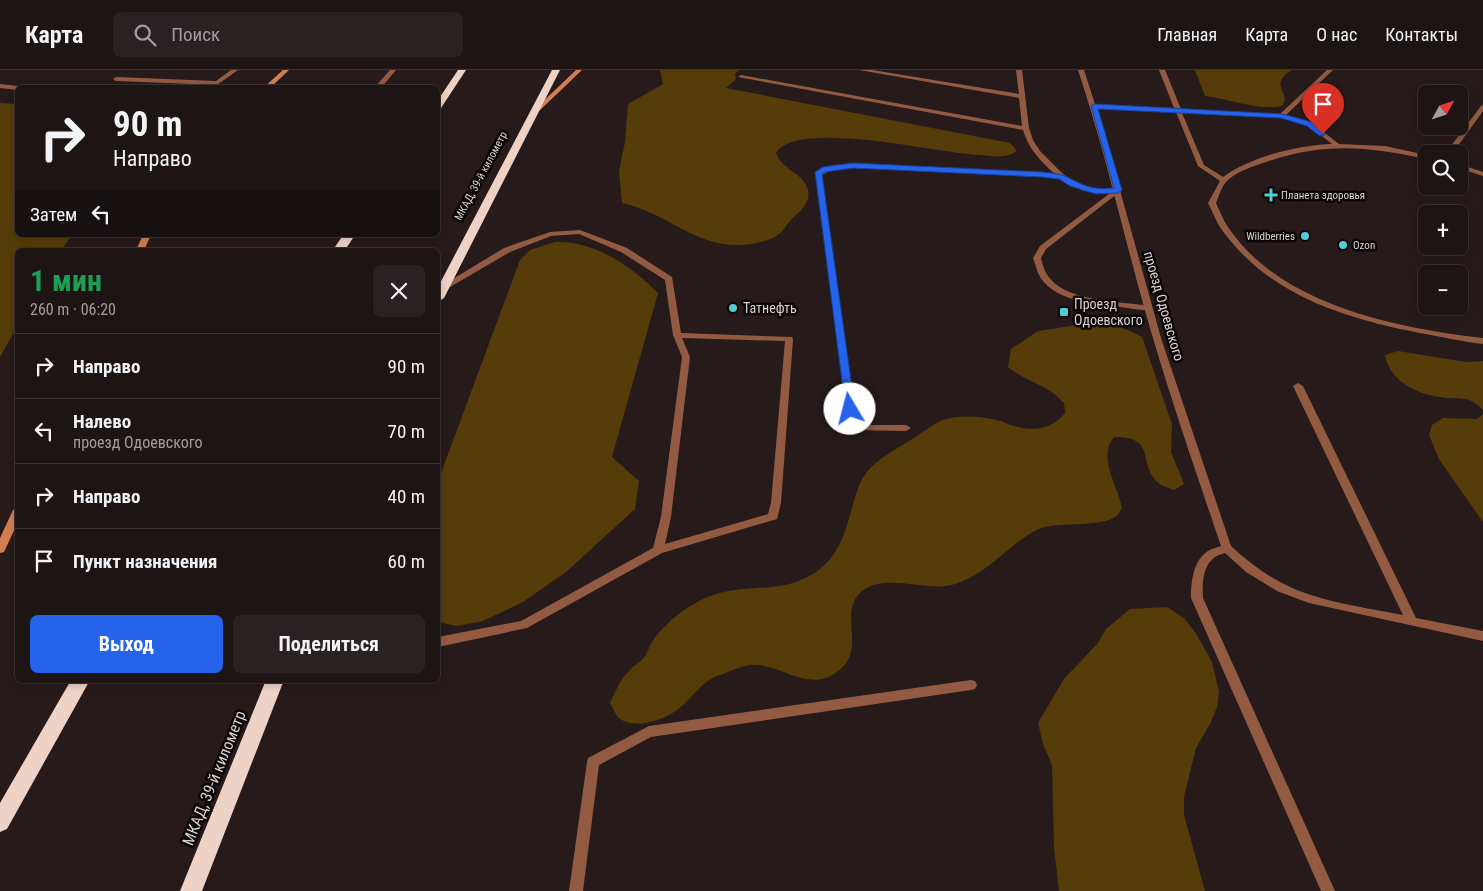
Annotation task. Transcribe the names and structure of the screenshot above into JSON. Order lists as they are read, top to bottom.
{
  "streets": {
    "highway": ["МКАД, 39-й километр"],
    "street": ["проезд Одоевского"]
  },
  "places": {
    "health": ["Планета здоровья"],
    "other": ["Wildberries", "Ozon", "Татнефть"],
    "transit": ["Проезд Одоевского"]
  },
  "north": "top right",
  "page": {
    "header": "Карта",
    "search": "Поиск",
    "nav": [
      "Главная",
      "Карта",
      "О нас",
      "Контакты"
    ],
    "map_buttons": ["+", "−"],
    "turn": ["90 m", "Направо"],
    "then": "Затем",
    "heading": ["1 мин", "260 m · 06:20"],
    "list": [
      {
        "name": "Направо",
        "value": "90 m"
      },
      {
        "name": "Налево",
        "note": "проезд Одоевского",
        "value": "70 m"
      },
      {
        "name": "Направо",
        "value": "40 m"
      },
      {
        "name": "Пункт назначения",
        "value": "60 m"
      }
    ],
    "buttons": ["Выход", "Поделиться"]
  }
}
